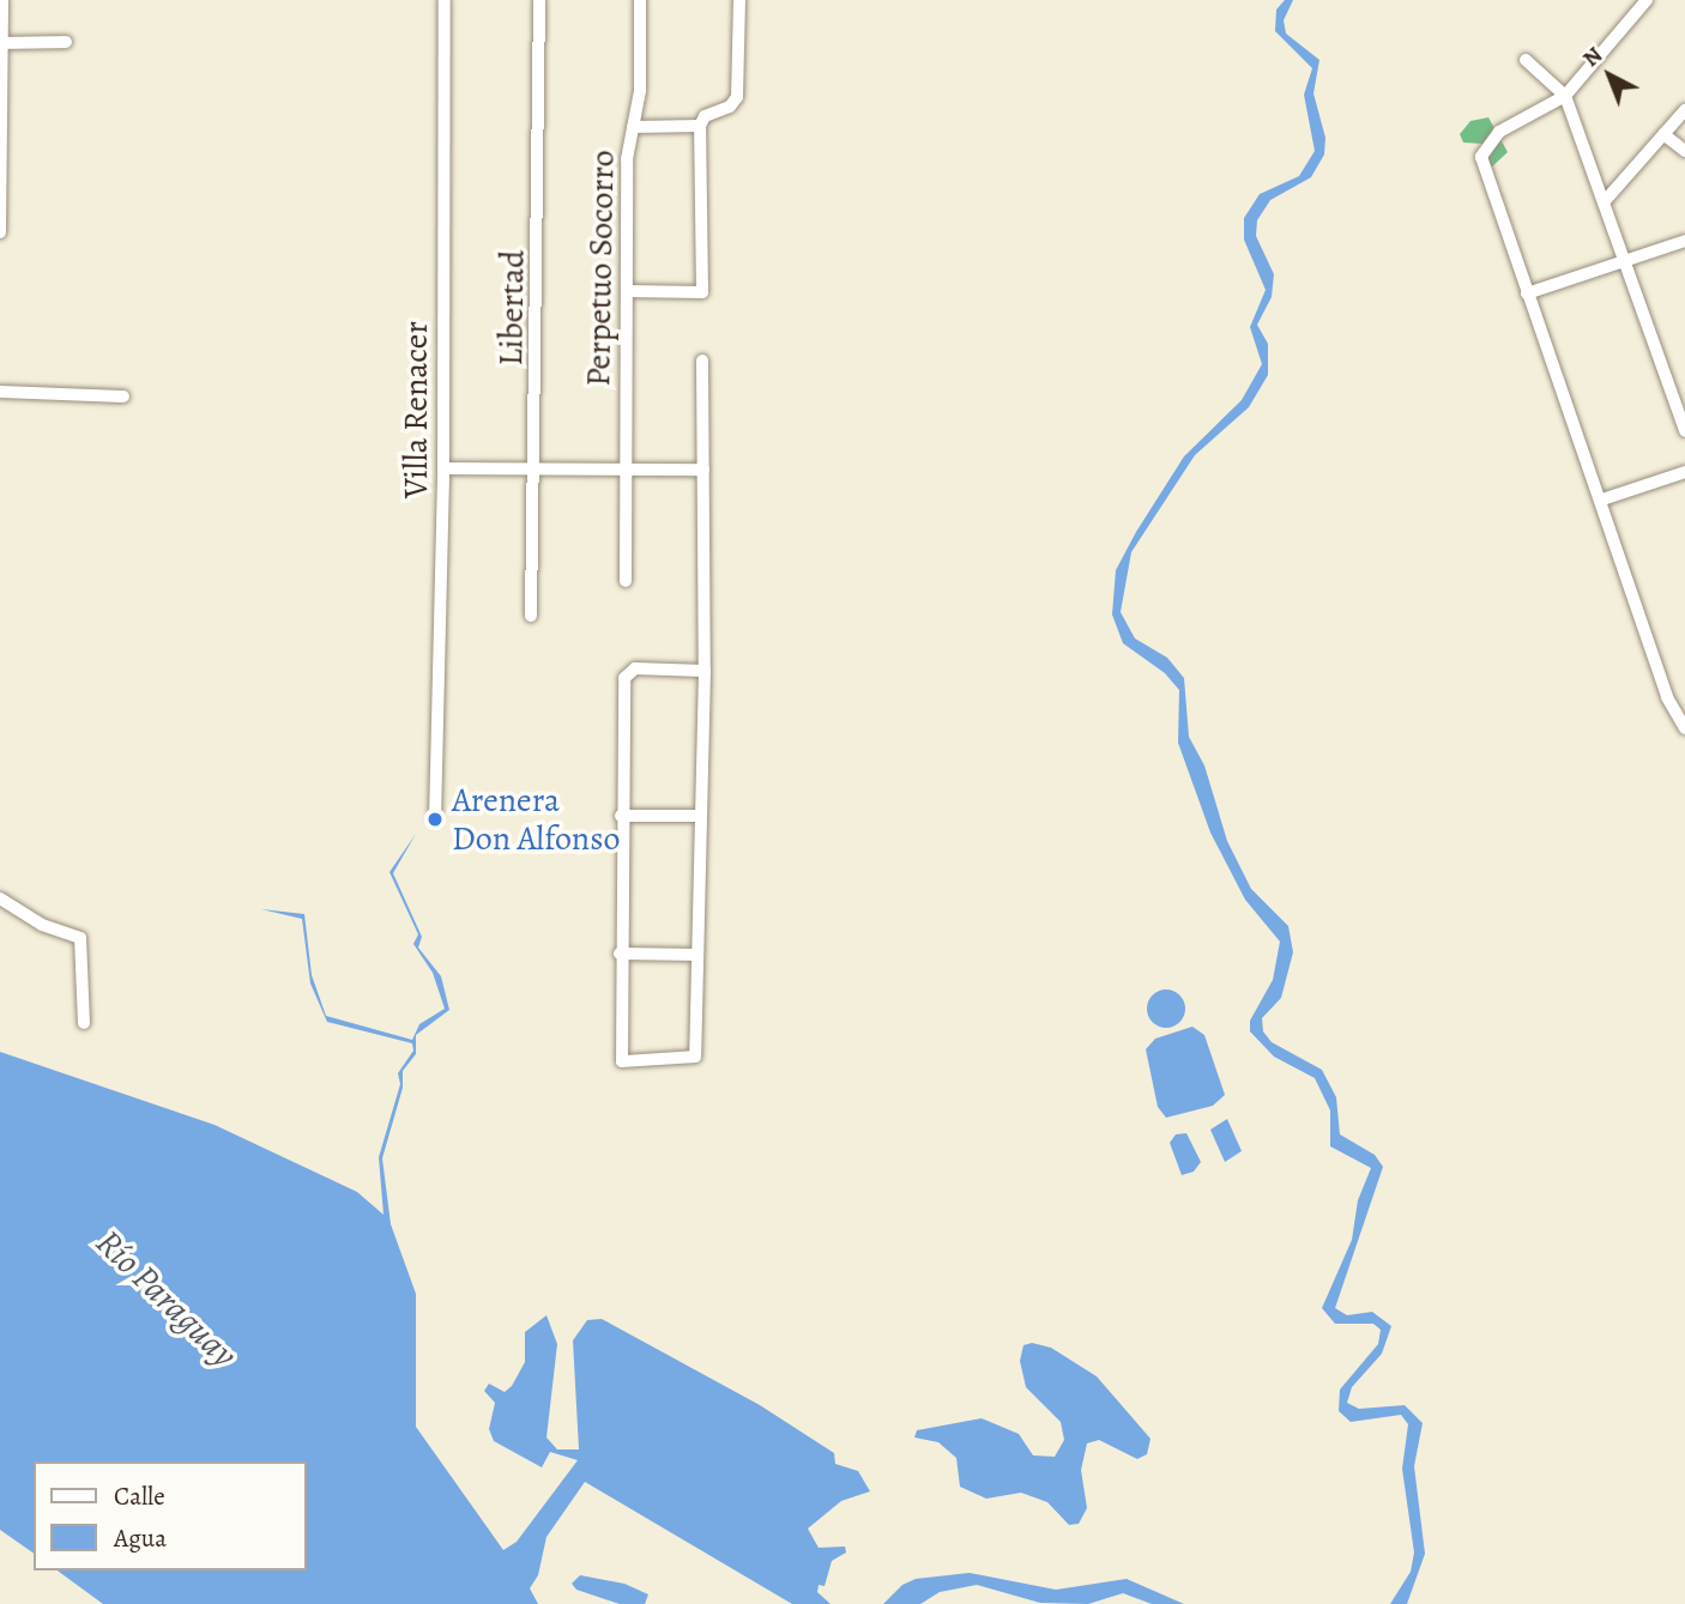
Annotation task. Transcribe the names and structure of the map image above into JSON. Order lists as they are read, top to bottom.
{
  "streets": {
    "street": ["Perpetuo Socorro", "Libertad", "Villa Renacer"]
  },
  "water": ["Río Paraguay"],
  "places": ["Arenera Don Alfonso"],
  "legend": ["Calle", "Agua"],
  "north": "top left"
}
